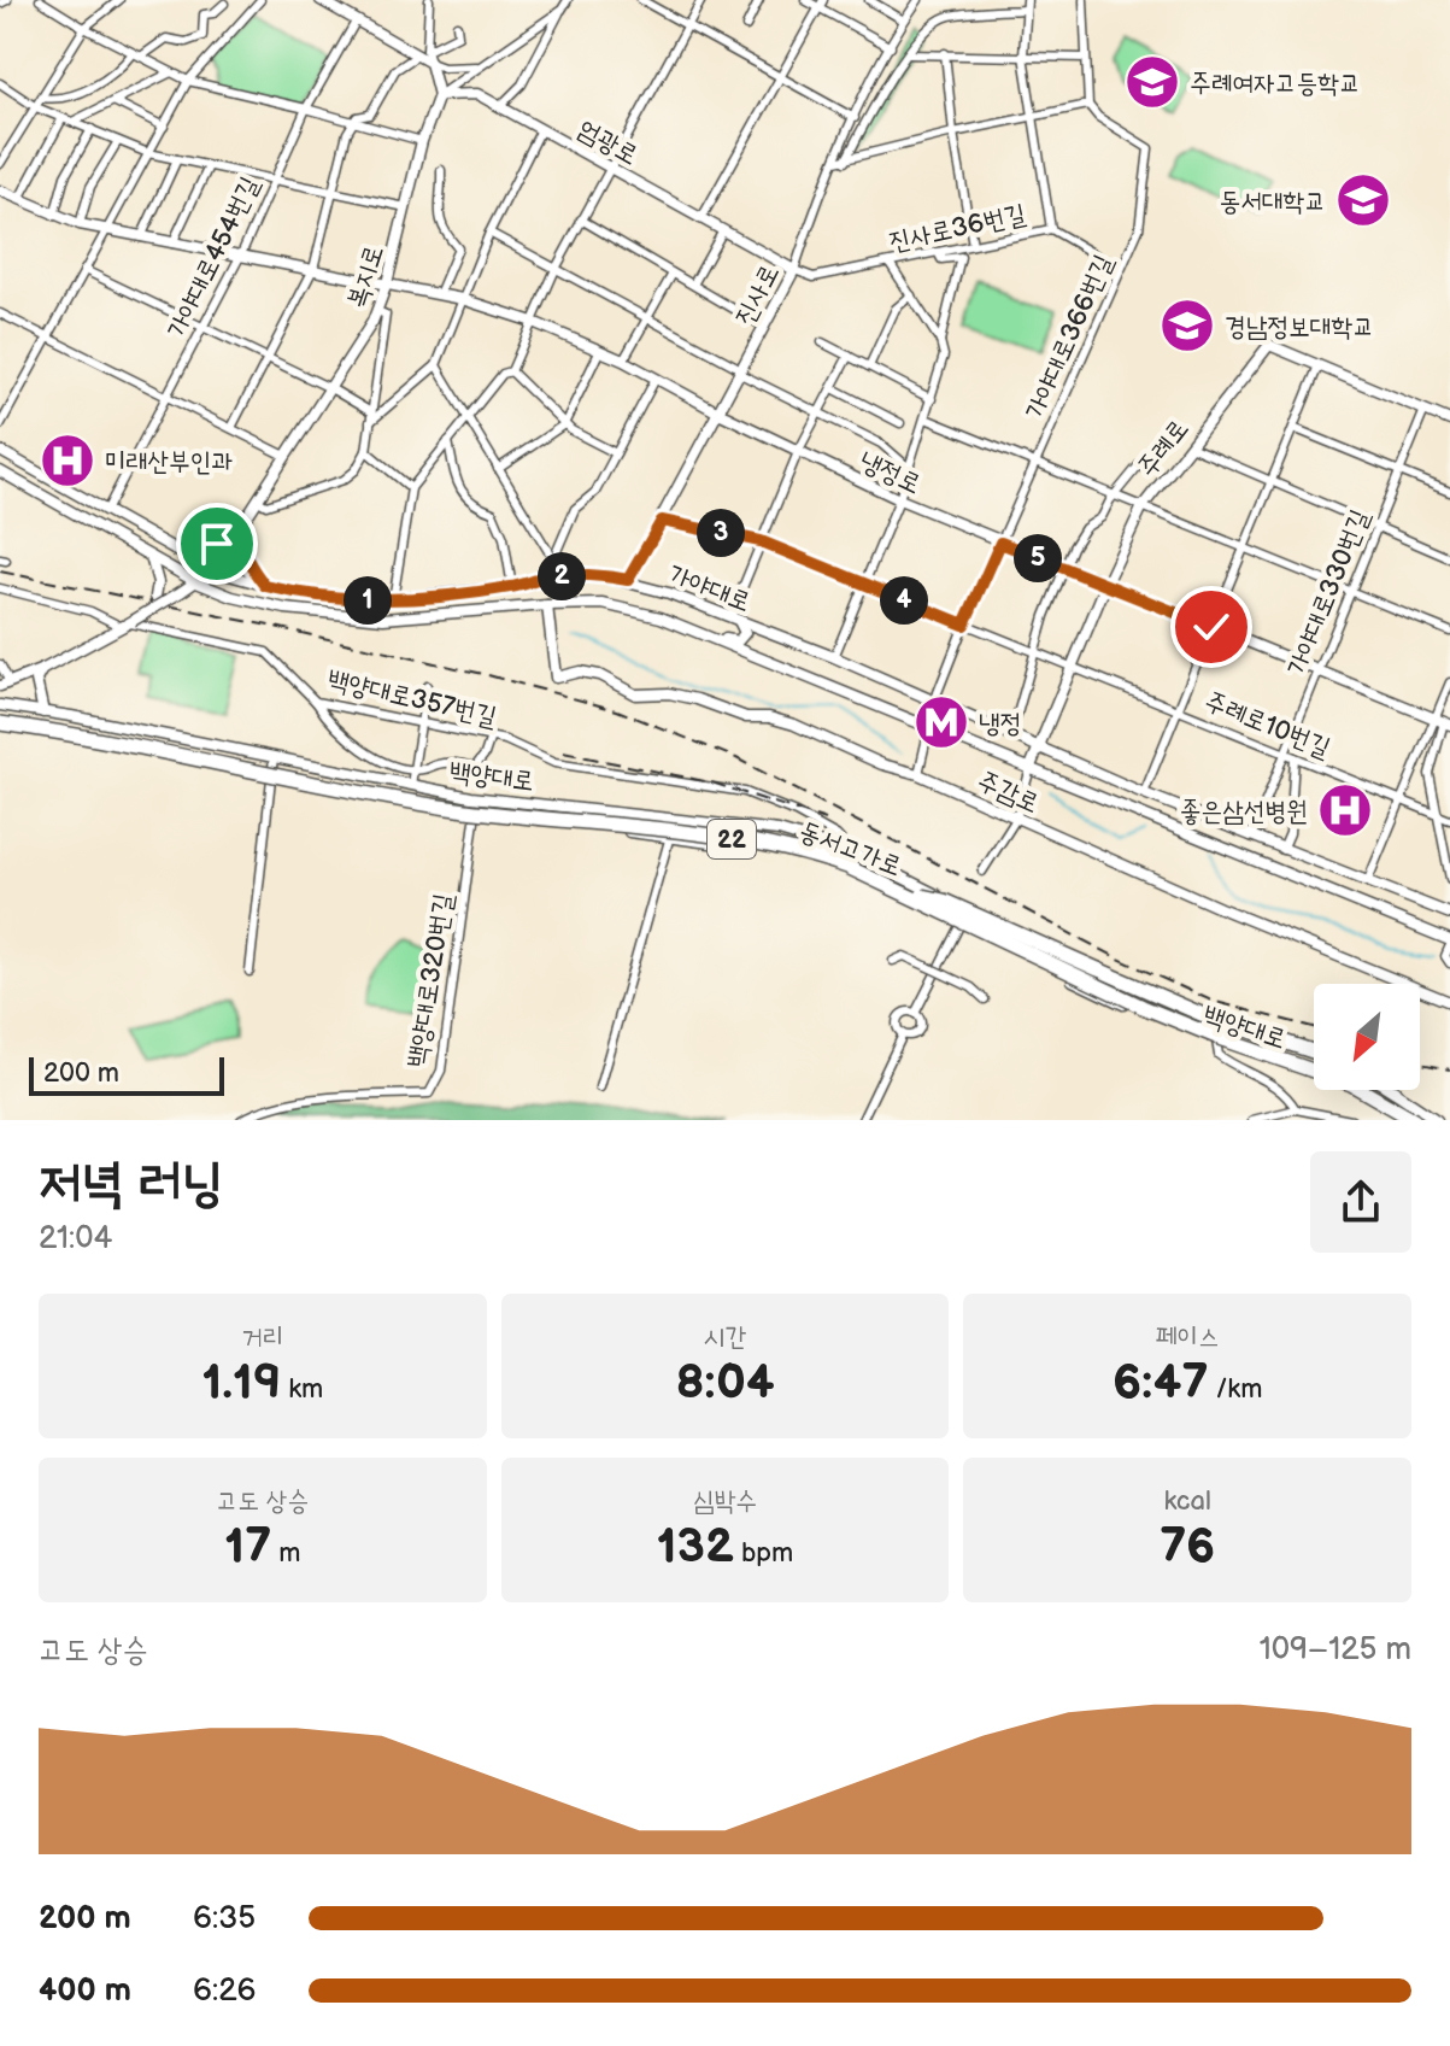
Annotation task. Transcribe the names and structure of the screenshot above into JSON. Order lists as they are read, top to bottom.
{
  "streets": {
    "highway": ["22", "동서고가로"],
    "main road": [
      "엄광로",
      "복지로",
      "진사로",
      "주례로",
      "냉정로",
      "가야대로",
      "백양대로",
      "주감로"
    ],
    "street": [
      "진사로36번길",
      "가야대로454번길",
      "가야대로366번길",
      "가야대로330번길",
      "백양대로357번길",
      "주례로10번길",
      "백양대로320번길"
    ]
  },
  "crossings": [
    ["엄광로", "진사로36번길"],
    ["엄광로", "복지로"],
    ["엄광로", "진사로"],
    ["진사로36번길", "진사로"],
    ["진사로36번길", "가야대로366번길"],
    ["가야대로454번길", "냉정로"],
    ["가야대로454번길", "가야대로"],
    ["복지로", "냉정로"],
    ["복지로", "가야대로"],
    ["복지로", "백양대로357번길"],
    ["진사로", "냉정로"],
    ["진사로", "가야대로"],
    ["진사로", "주례로10번길"],
    ["가야대로366번길", "냉정로"],
    ["가야대로366번길", "가야대로"],
    ["가야대로366번길", "주례로10번길"],
    ["주례로", "냉정로"],
    ["주례로", "가야대로"],
    ["주례로", "가야대로330번길"],
    ["주례로", "주례로10번길"],
    ["냉정로", "가야대로330번길"],
    ["가야대로", "가야대로330번길"],
    ["가야대로", "주감로"],
    ["가야대로330번길", "주례로10번길"],
    ["백양대로357번길", "백양대로"],
    ["백양대로", "동서고가로"],
    ["백양대로", "백양대로320번길"]
  ],
  "places": {
    "school or university": ["주례여자고등학교", "동서대학교", "경남정보대학교"],
    "hospital": ["미래산부인과", "좋은삼선병원"],
    "metro station": ["냉정"]
  },
  "scale_bar": "200 m",
  "north": "bottom left",
  "page": {
    "pins": [
      "3",
      "5",
      "2",
      "1",
      "4"
    ],
    "scale": "200 m",
    "heading": ["저녁 러닝", "21:04"],
    "stats": [
      ["거리", "1.19 km"],
      ["시간", "8:04"],
      ["페이스", "6:47 /km"],
      ["고도 상승", "17 m"],
      ["심박수", "132 bpm"],
      ["kcal", "76"]
    ],
    "chart": ["고도 상승", "109–125 m"],
    "list": [
      {
        "name": "200 m",
        "note": "6:35"
      },
      {
        "name": "400 m",
        "note": "6:26"
      }
    ]
  }
}
